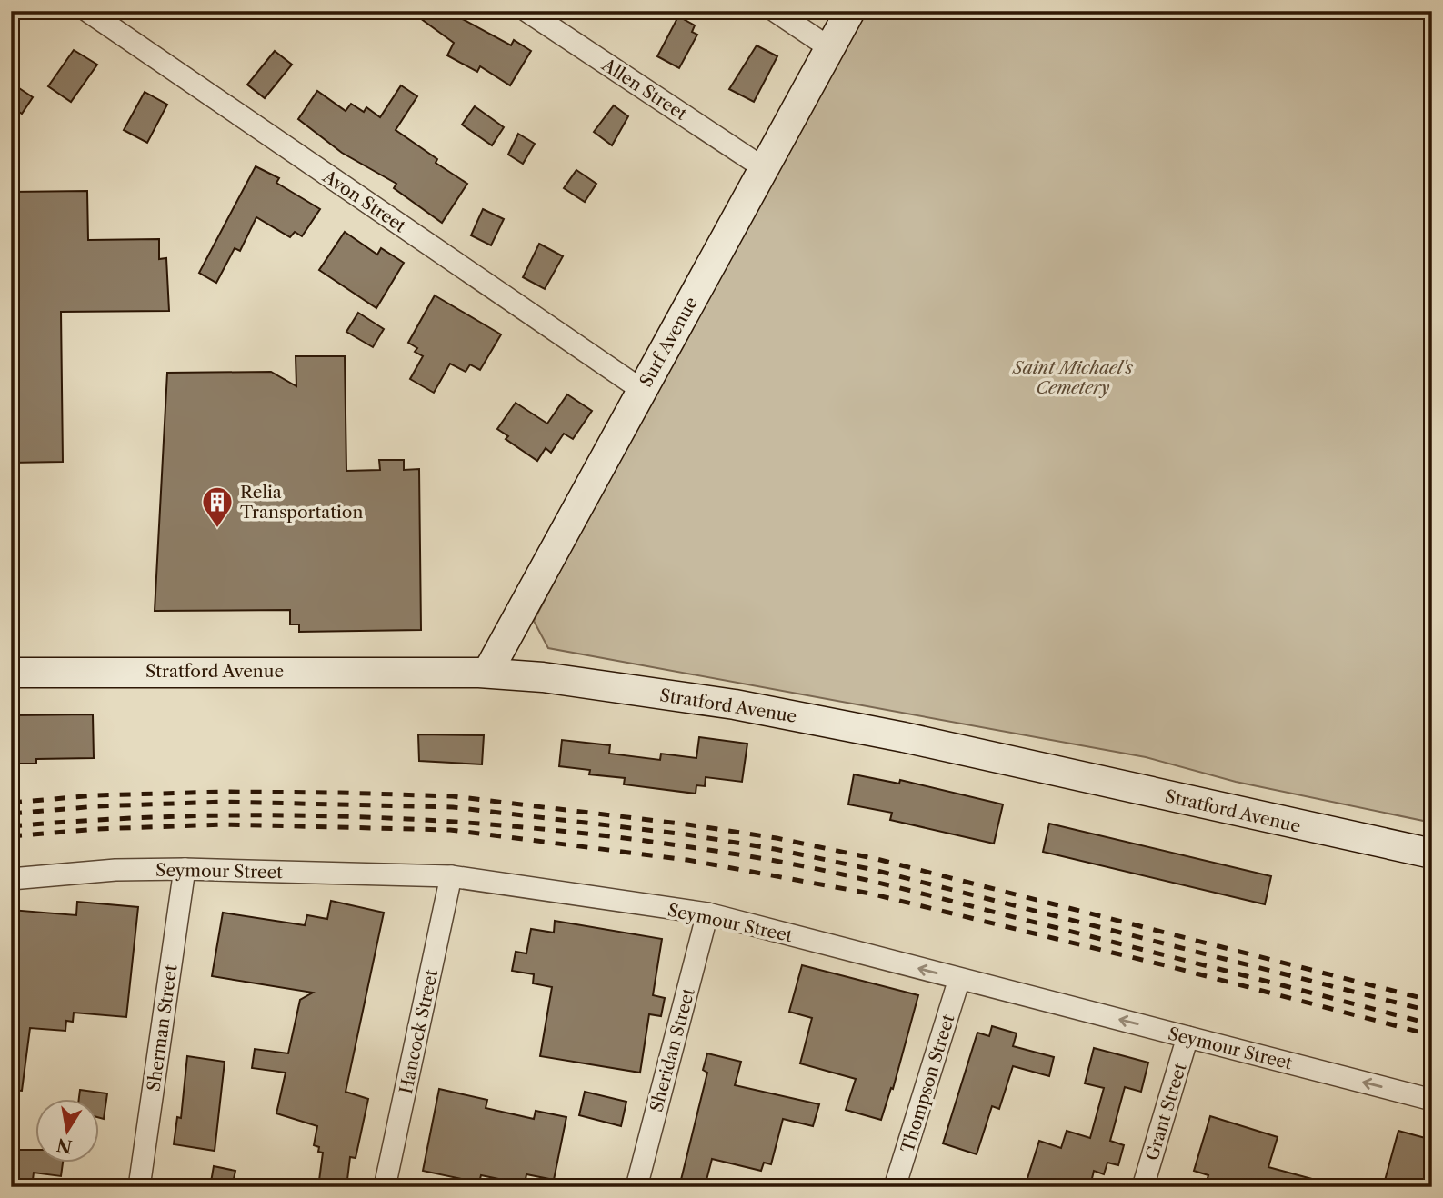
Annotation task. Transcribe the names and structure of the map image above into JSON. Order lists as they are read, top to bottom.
{
  "streets": {
    "main road": ["Surf Avenue", "Stratford Avenue"],
    "street": [
      "Allen Street",
      "Avon Street",
      "Seymour Street",
      "Sherman Street",
      "Hancock Street",
      "Sheridan Street",
      "Thompson Street",
      "Grant Street"
    ]
  },
  "crossings": [
    ["Allen Street", "Surf Avenue"],
    ["Avon Street", "Surf Avenue"],
    ["Surf Avenue", "Stratford Avenue"],
    ["Seymour Street", "Sherman Street"],
    ["Seymour Street", "Hancock Street"],
    ["Seymour Street", "Sheridan Street"],
    ["Seymour Street", "Thompson Street"],
    ["Seymour Street", "Grant Street"]
  ],
  "one_way": ["Seymour Street"],
  "parks": ["Saint Michael's Cemetery"],
  "places": {
    "building": ["Relia Transportation"]
  },
  "north": "bottom"
}
